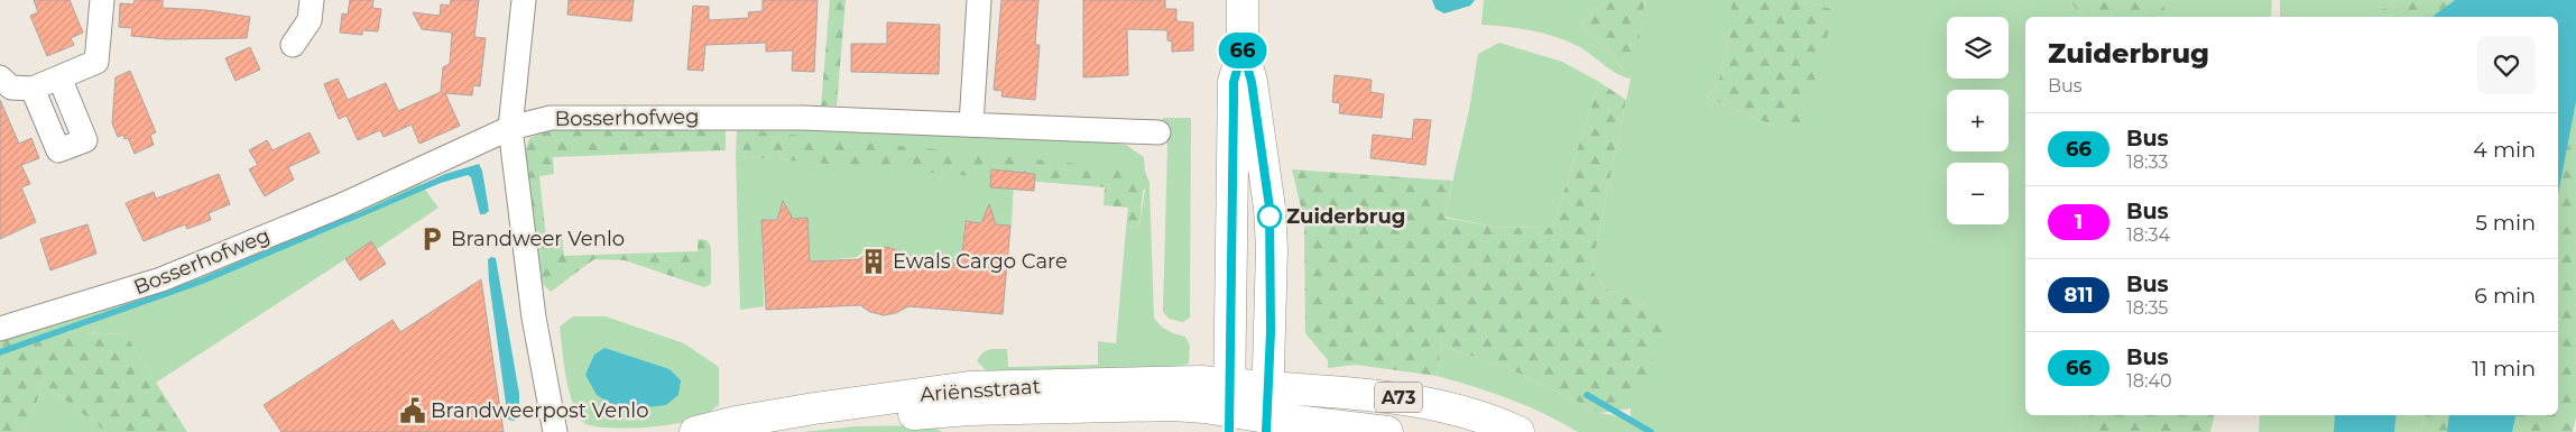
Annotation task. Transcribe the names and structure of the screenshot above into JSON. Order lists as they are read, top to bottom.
{
  "streets": {
    "main road": ["Ariënsstraat", "A73"],
    "street": ["Bosserhofweg"]
  },
  "crossings": [
    ["Ariënsstraat", "A73"]
  ],
  "places": {
    "other": ["Zuiderbrug"],
    "parking": ["Brandweer Venlo"],
    "building": ["Ewals Cargo Care"],
    "public building": ["Brandweerpost Venlo"]
  },
  "lines": ["bus line 66"],
  "page": {
    "on_map": "66",
    "map_buttons": ["+", "−"],
    "heading": ["Zuiderbrug", "Bus"],
    "list": [
      {
        "mark": "66",
        "name": "Bus",
        "note": "18:33",
        "value": "4 min"
      },
      {
        "mark": "1",
        "name": "Bus",
        "note": "18:34",
        "value": "5 min"
      },
      {
        "mark": "811",
        "name": "Bus",
        "note": "18:35",
        "value": "6 min"
      },
      {
        "mark": "66",
        "name": "Bus",
        "note": "18:40",
        "value": "11 min"
      }
    ]
  }
}
